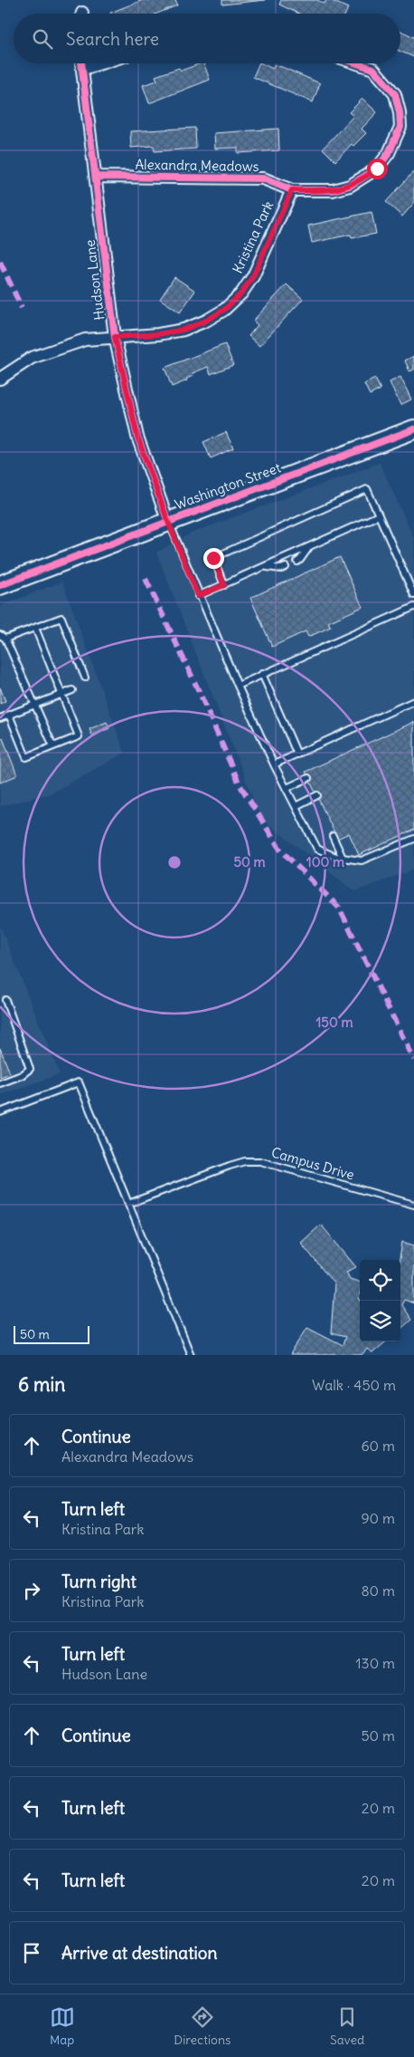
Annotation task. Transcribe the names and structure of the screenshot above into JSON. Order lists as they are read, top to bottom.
{
  "streets": {
    "main road": ["Washington Street"],
    "street": ["Alexandra Meadows", "Kristina Park", "Hudson Lane"],
    "lane": ["Campus Drive"]
  },
  "crossings": [
    ["Alexandra Meadows", "Kristina Park"],
    ["Alexandra Meadows", "Hudson Lane"],
    ["Kristina Park", "Hudson Lane"],
    ["Hudson Lane", "Washington Street"]
  ],
  "scale_bar": "50 m",
  "page": {
    "search": "Search here",
    "scale": "50 m",
    "heading": ["6 min", "Walk · 450 m"],
    "list": [
      ["Continue", "Alexandra Meadows", "60 m"],
      ["Turn left", "Kristina Park", "90 m"],
      ["Turn right", "Kristina Park", "80 m"],
      ["Turn left", "Hudson Lane", "130 m"],
      ["Continue", "50 m"],
      ["Turn left", "20 m"],
      ["Turn left", "20 m"],
      "Arrive at destination"
    ],
    "nav": ["Map", "Directions", "Saved"]
  },
  "rings": ["50 m", "100 m", "150 m"]
}
